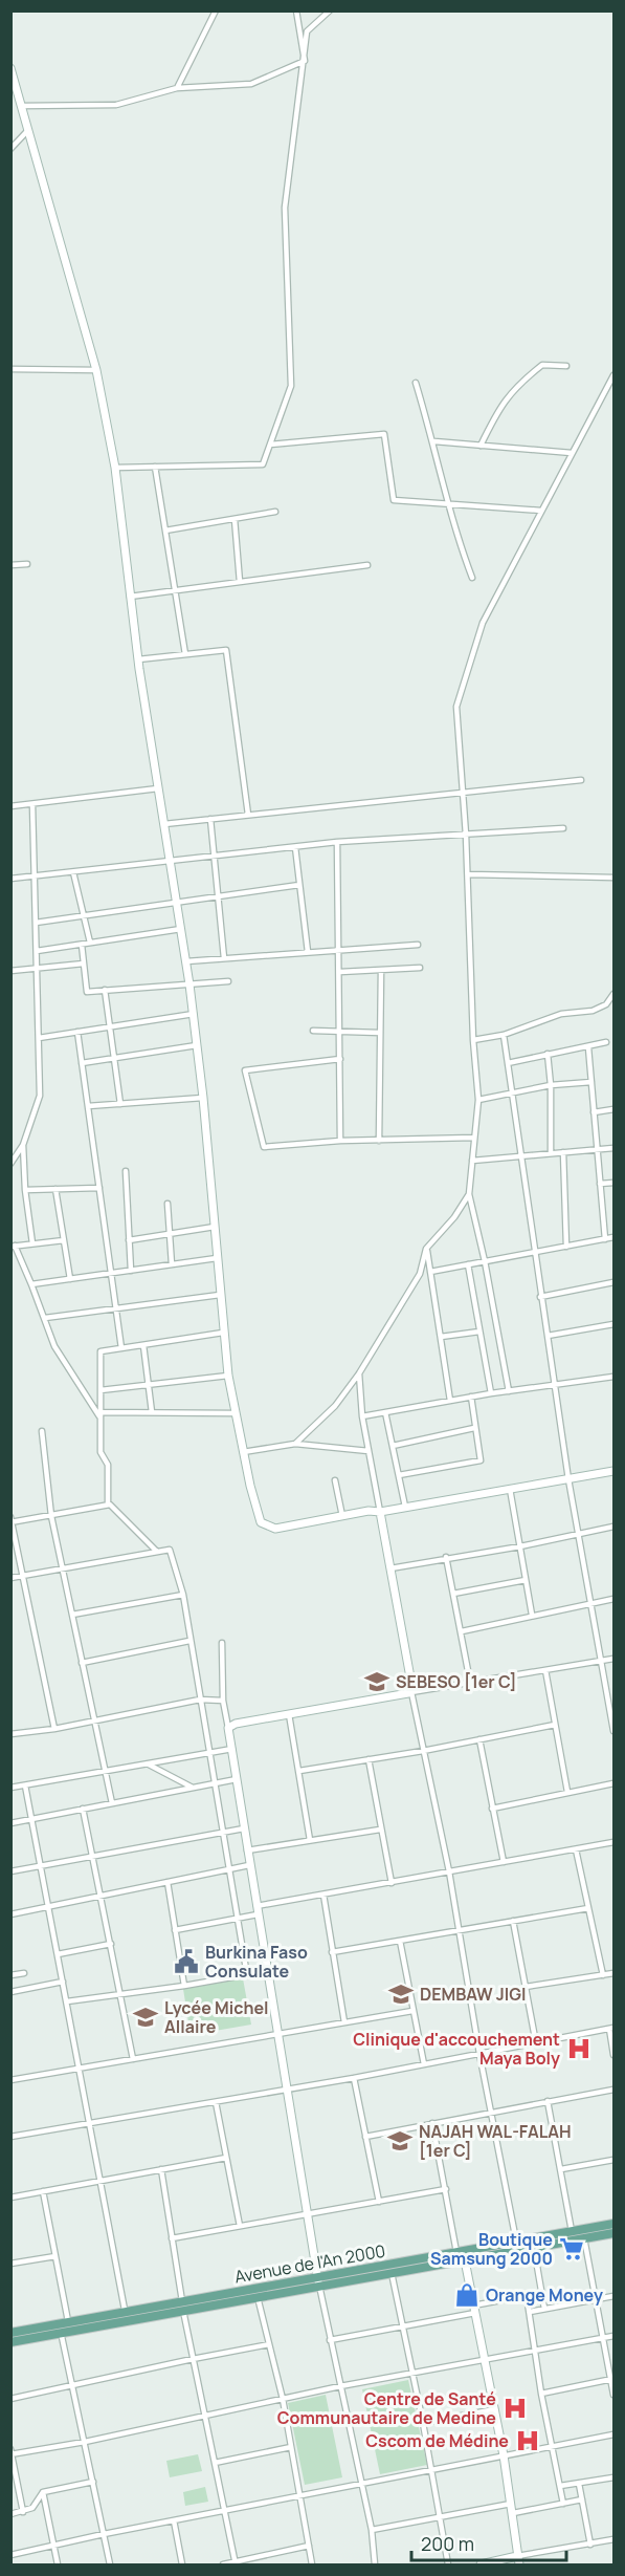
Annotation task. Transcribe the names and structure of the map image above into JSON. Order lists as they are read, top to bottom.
{
  "streets": {
    "main road": ["Avenue de l'An 2000"]
  },
  "places": {
    "school or university": [
      "SEBESO [1er C]",
      "DEMBAW JIGI",
      "Lycée Michel Allaire",
      "NAJAH WAL-FALAH [1er C]"
    ],
    "public building": ["Burkina Faso Consulate"],
    "hospital": ["Clinique d'accouchement Maya Boly", "Centre de Santé Communautaire de Medine", "Cscom de Médine"],
    "supermarket": ["Boutique Samsung 2000"],
    "shop": ["Orange Money"]
  },
  "scale_bar": "200 m"
}
